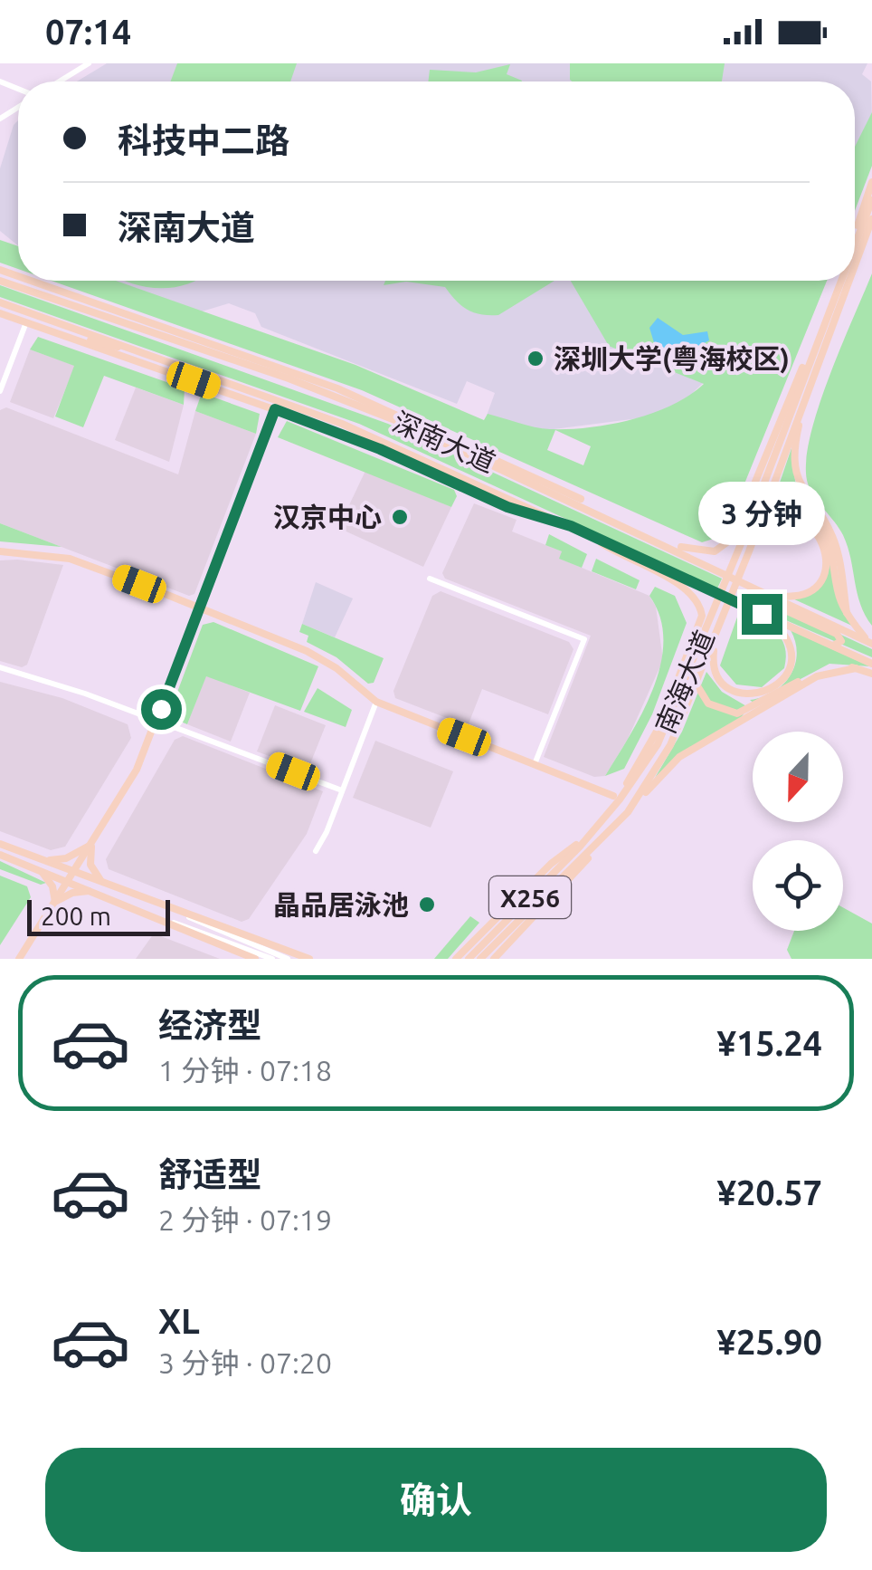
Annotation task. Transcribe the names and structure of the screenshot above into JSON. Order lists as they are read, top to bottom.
{
  "streets": {
    "main road": ["深南大道", "南海大道", "X256"]
  },
  "places": ["深圳大学(粤海校区)", "汉京中心", "晶品居泳池"],
  "scale_bar": "200 m",
  "north": "bottom",
  "page": {
    "status": "07:14",
    "banner": ["科技中二路", "深南大道"],
    "bubble": "3 分钟",
    "scale": "200 m",
    "list": [
      {
        "name": "经济型",
        "note": "1 分钟 · 07:18",
        "value": "¥15.24"
      },
      {
        "name": "舒适型",
        "note": "2 分钟 · 07:19",
        "value": "¥20.57"
      },
      {
        "name": "XL",
        "note": "3 分钟 · 07:20",
        "value": "¥25.90"
      }
    ],
    "buttons": "确认"
  }
}
